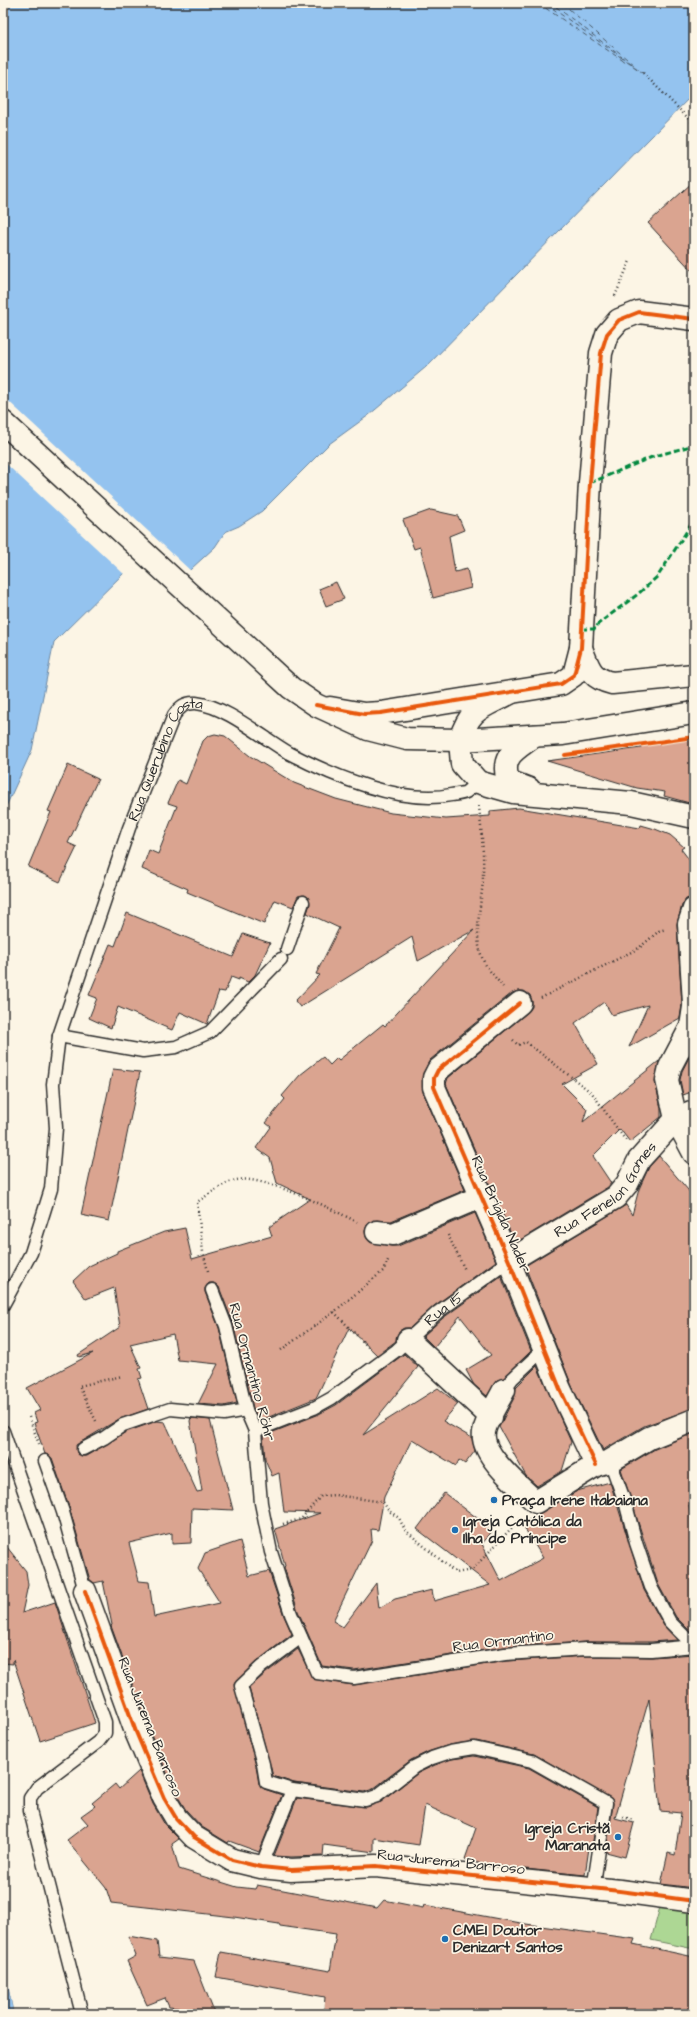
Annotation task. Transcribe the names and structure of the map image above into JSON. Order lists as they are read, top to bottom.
{
  "streets": {
    "street": ["Rua Fenelon Gomes", "Rua Brígida Nader", "Rua Jurema Barroso"],
    "lane": [
      "Rua Querubino Costa",
      "Rua 15",
      "Rua Ormantino Röhr",
      "Rua Ormantino"
    ]
  },
  "crossings": [
    ["Rua Fenelon Gomes", "Rua Brígida Nader"],
    ["Rua Fenelon Gomes", "Rua 15"],
    ["Rua Brígida Nader", "Rua 15"],
    ["Rua Brígida Nader", "Rua Ormantino"],
    ["Rua 15", "Rua Ormantino Röhr"],
    ["Rua Ormantino Röhr", "Rua Ormantino"]
  ],
  "places": [
    "Praça Irene Itabaiana",
    "Igreja Católica da Ilha do Príncipe",
    "Igreja Cristã Maranata",
    "CMEI Doutor Denizart Santos"
  ]
}
